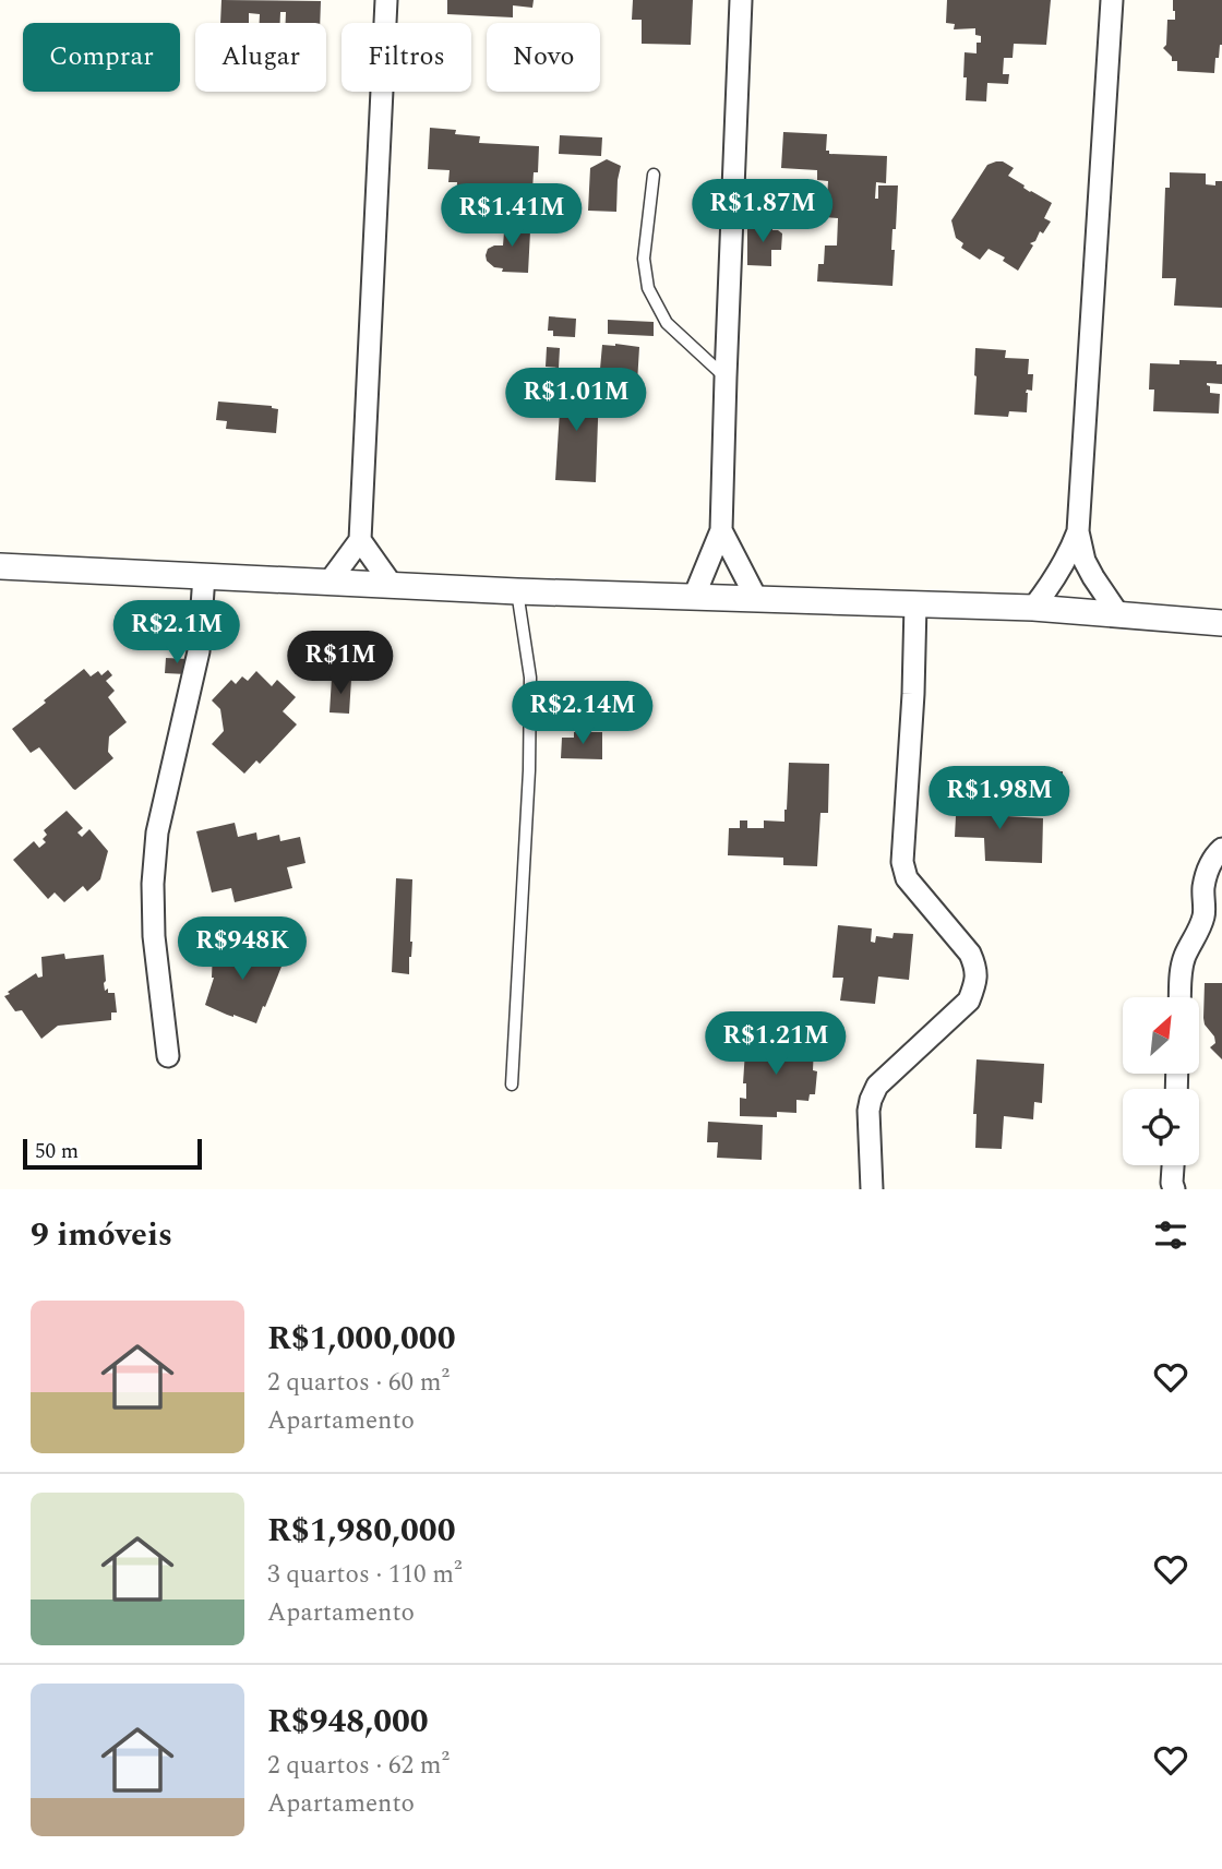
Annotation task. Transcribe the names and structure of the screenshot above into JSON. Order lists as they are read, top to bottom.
{
  "scale_bar": "50 m",
  "north": "top right",
  "page": {
    "chip": [
      "Comprar",
      "Alugar",
      "Filtros",
      "Novo"
    ],
    "price": [
      "R$1.87M",
      "R$1.41M",
      "R$1.01M",
      "R$2.1M",
      "R$1M",
      "R$2.14M",
      "R$1.98M",
      "R$948K",
      "R$1.21M"
    ],
    "scale": "50 m",
    "heading": "9 imóveis",
    "list": [
      {
        "name": "R$1,000,000",
        "note": "2 quartos · 60 m² · Apartamento"
      },
      {
        "name": "R$1,980,000",
        "note": "3 quartos · 110 m² · Apartamento"
      },
      {
        "name": "R$948,000",
        "note": "2 quartos · 62 m² · Apartamento"
      }
    ]
  }
}
